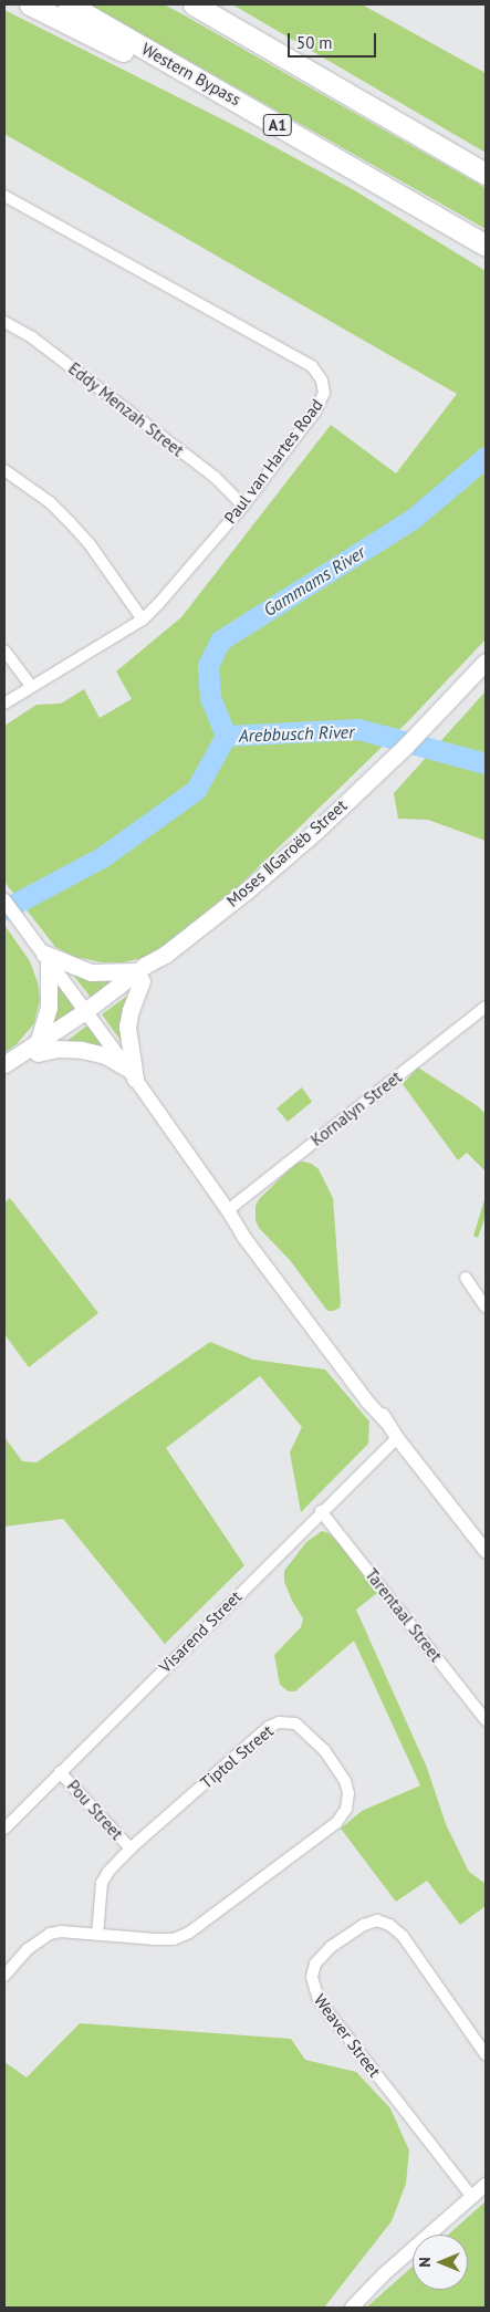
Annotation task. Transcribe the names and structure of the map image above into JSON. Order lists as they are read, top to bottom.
{
  "streets": {
    "highway": ["Western Bypass", "A1"],
    "main road": ["Moses ǁGaroëb Street"],
    "street": [
      "Eddy Menzah Street",
      "Paul van Hartes Road",
      "Kornalyn Street",
      "Tarentaal Street",
      "Visarend Street",
      "Tiptol Street",
      "Pou Street",
      "Weaver Street"
    ]
  },
  "crossings": [
    ["Eddy Menzah Street", "Paul van Hartes Road"],
    ["Tarentaal Street", "Visarend Street"],
    ["Visarend Street", "Pou Street"],
    ["Tiptol Street", "Pou Street"]
  ],
  "water": ["Gammams River", "Arebbusch River"],
  "scale_bar": "50 m",
  "north": "left"
}
